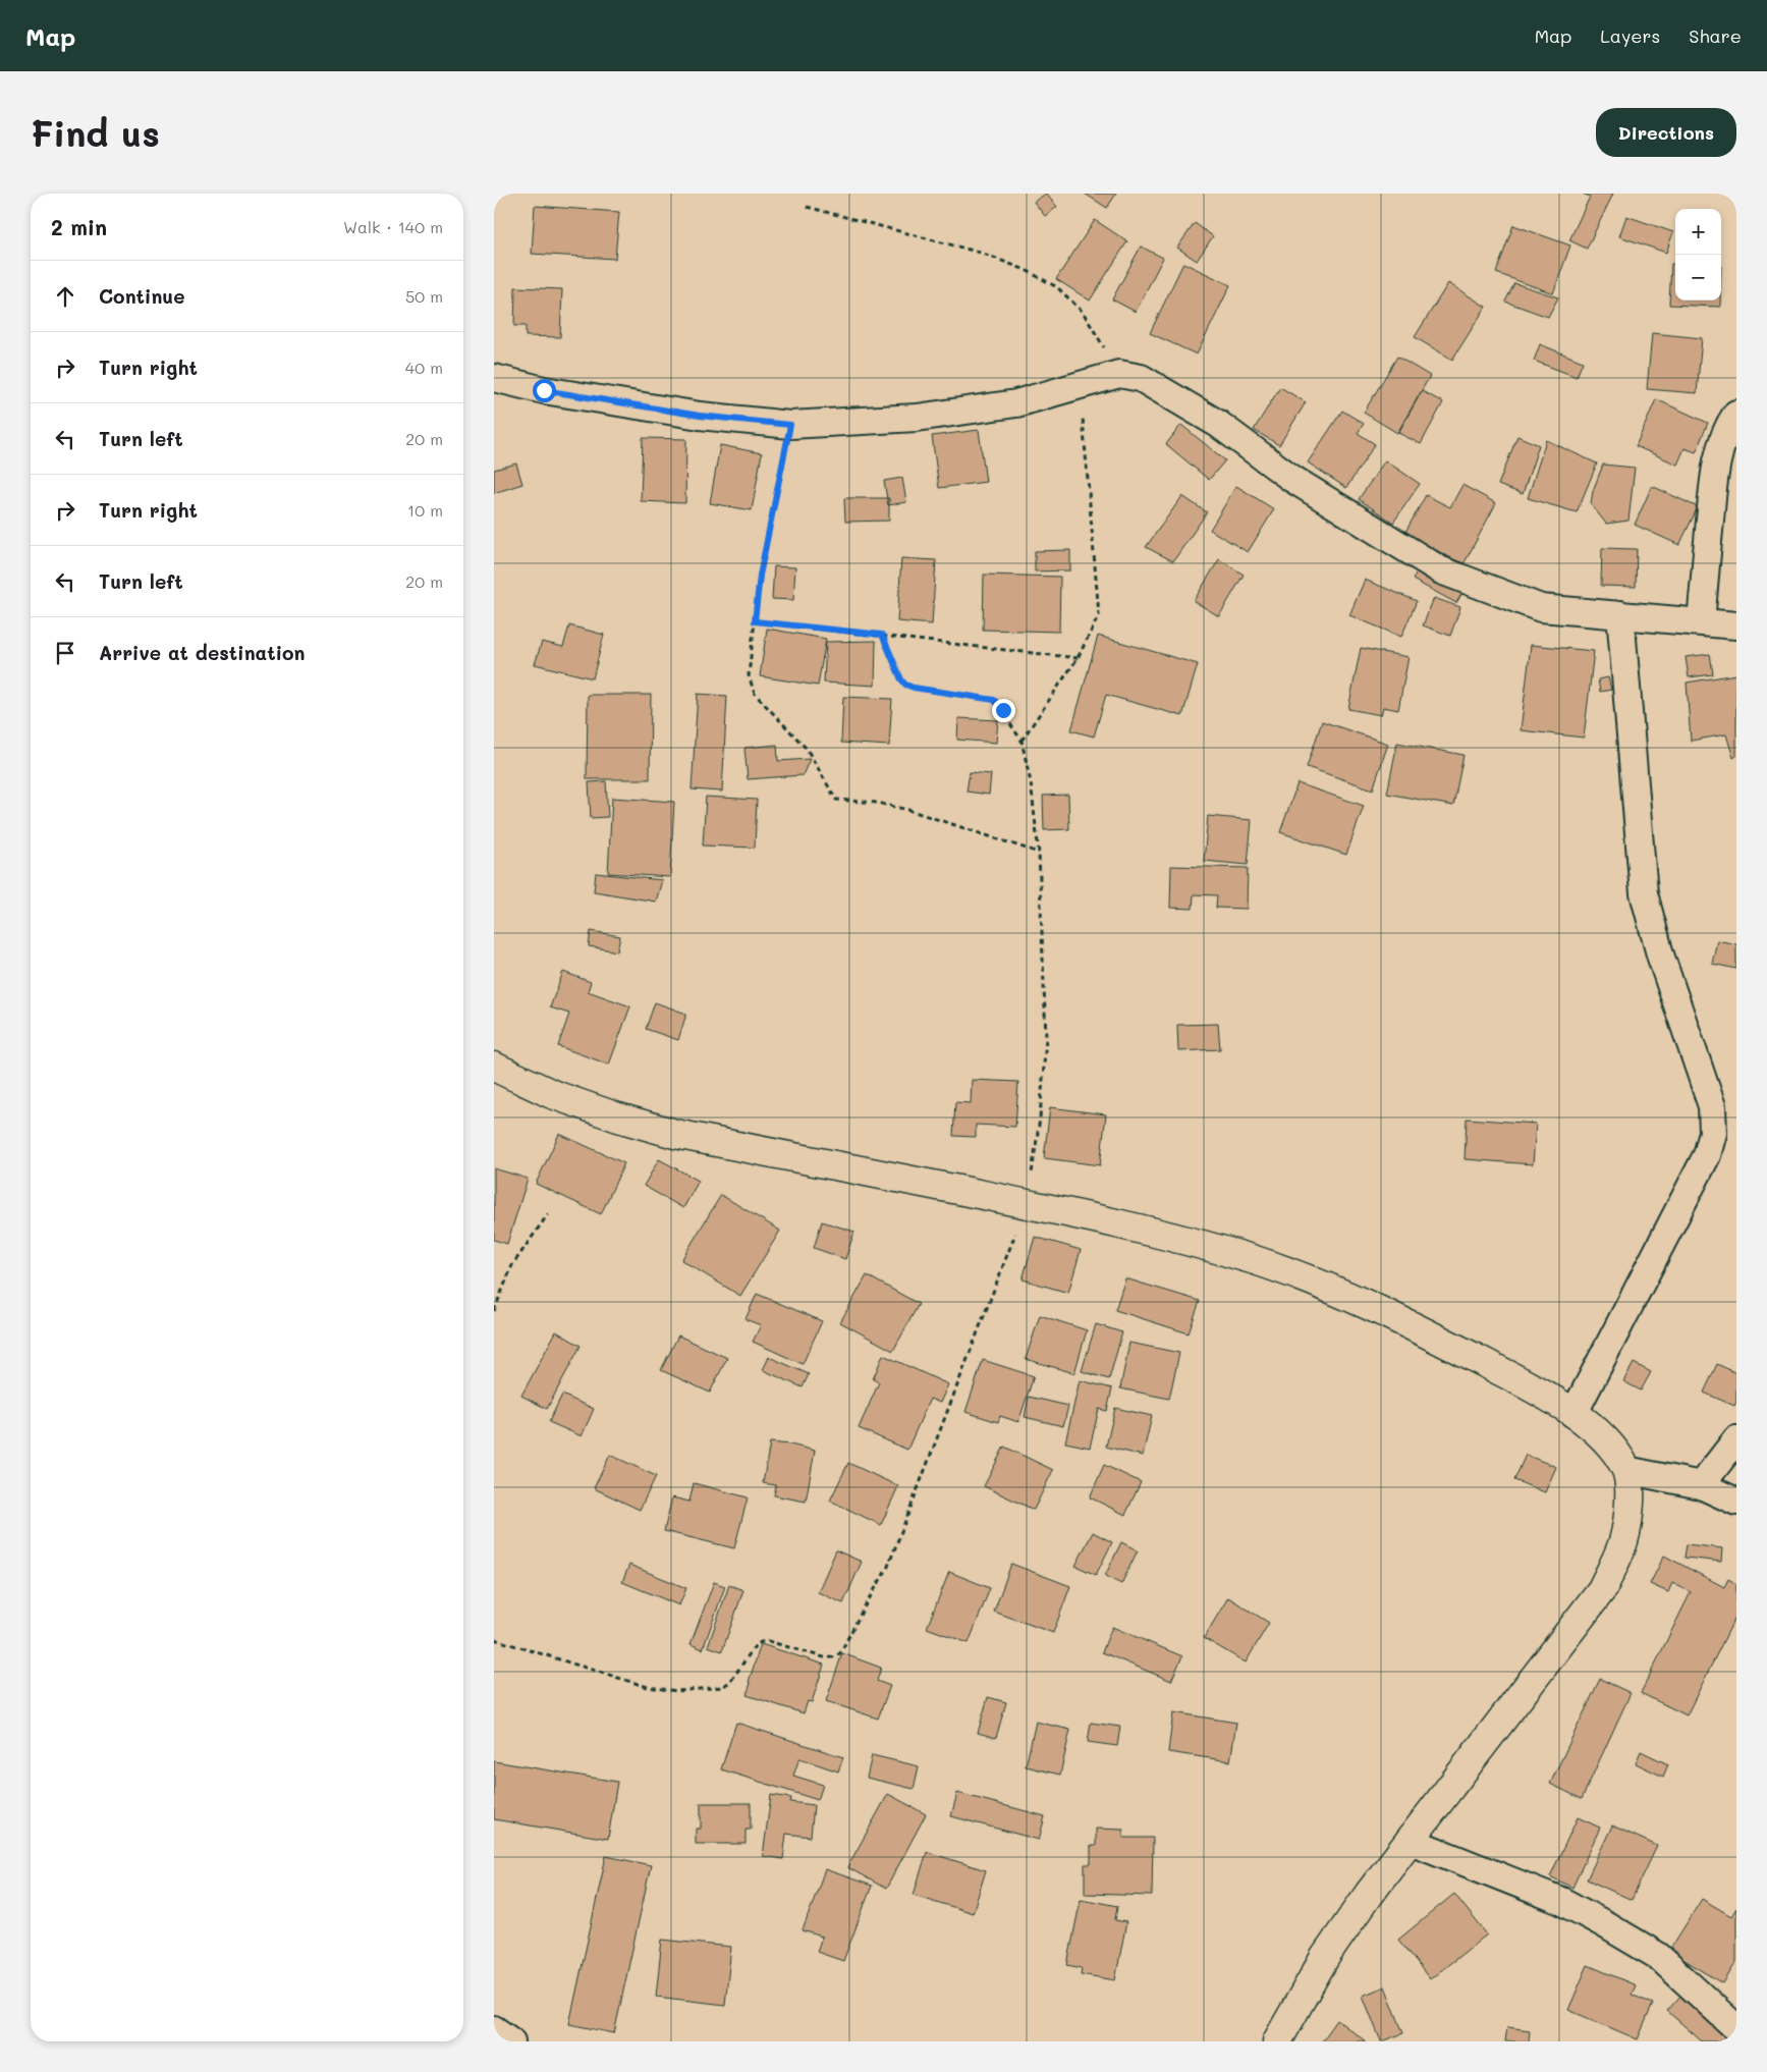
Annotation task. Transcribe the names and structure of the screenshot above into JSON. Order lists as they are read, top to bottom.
{
  "page": {
    "header": "Map",
    "nav": ["Map", "Layers", "Share"],
    "buttons": "Directions",
    "title": "Find us",
    "heading": ["2 min", "Walk · 140 m"],
    "map_buttons": ["+", "−"],
    "list": [
      ["Continue", "50 m"],
      ["Turn right", "40 m"],
      ["Turn left", "20 m"],
      ["Turn right", "10 m"],
      ["Turn left", "20 m"],
      "Arrive at destination"
    ]
  }
}
